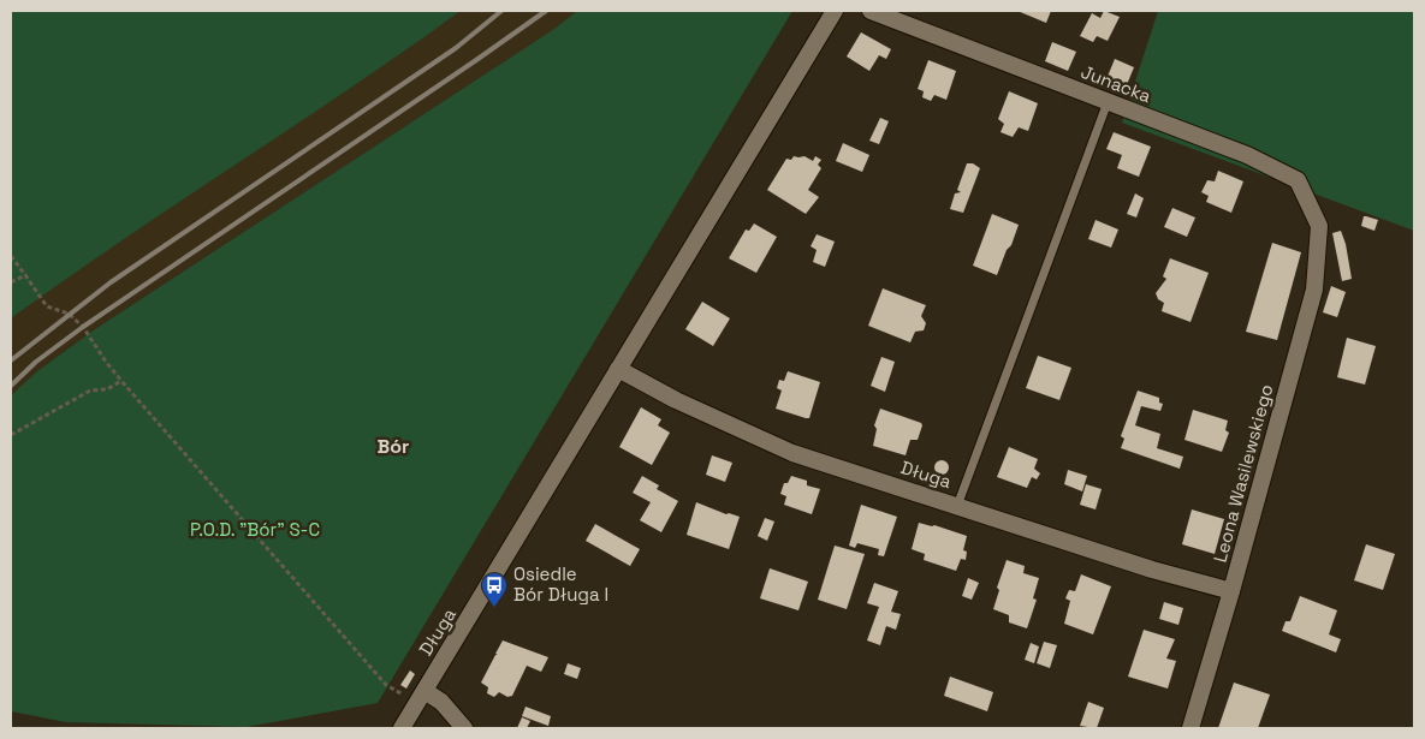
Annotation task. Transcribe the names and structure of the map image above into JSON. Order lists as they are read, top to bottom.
{
  "streets": {
    "street": ["Junacka", "Leona Wasilewskiego", "Długa"]
  },
  "crossings": [
    ["Junacka", "Leona Wasilewskiego"],
    ["Leona Wasilewskiego", "Długa"]
  ],
  "districts": ["Bór"],
  "parks": ["P.O.D. \"Bór\" S-C"],
  "places": {
    "bus stop": ["Osiedle Bór Długa I"]
  }
}
